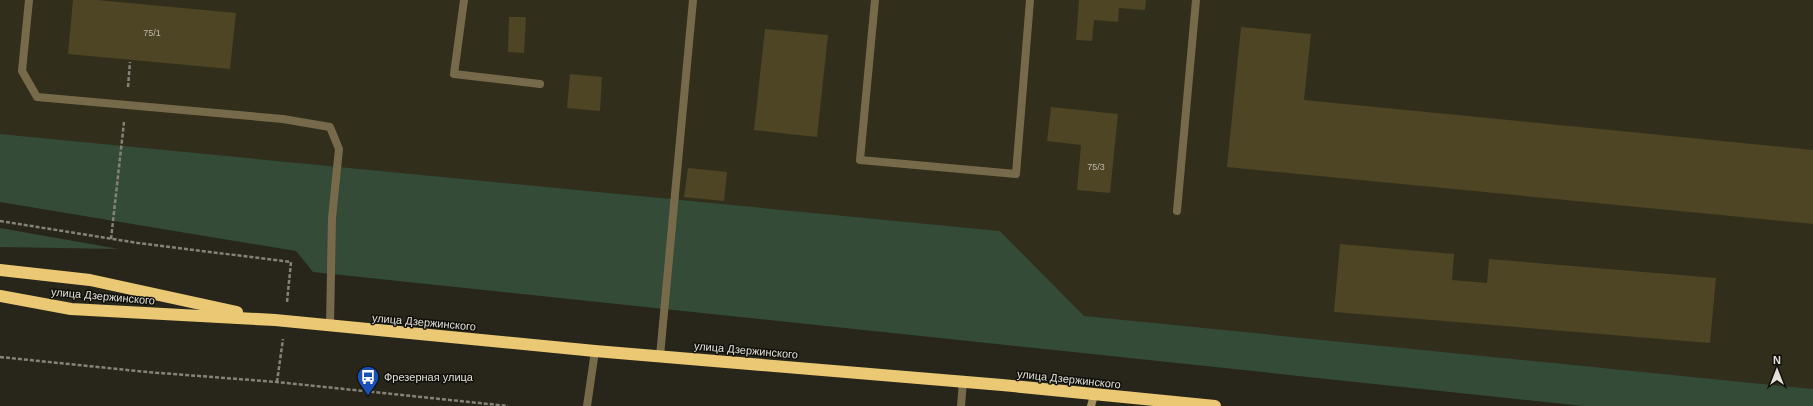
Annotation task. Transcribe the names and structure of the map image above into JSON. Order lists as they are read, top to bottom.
{
  "streets": {
    "highway": ["улица Дзержинского"]
  },
  "places": {
    "bus stop": ["Фрезерная улица"]
  },
  "house_numbers": ["75/1", "75/3"],
  "north": "top"
}
